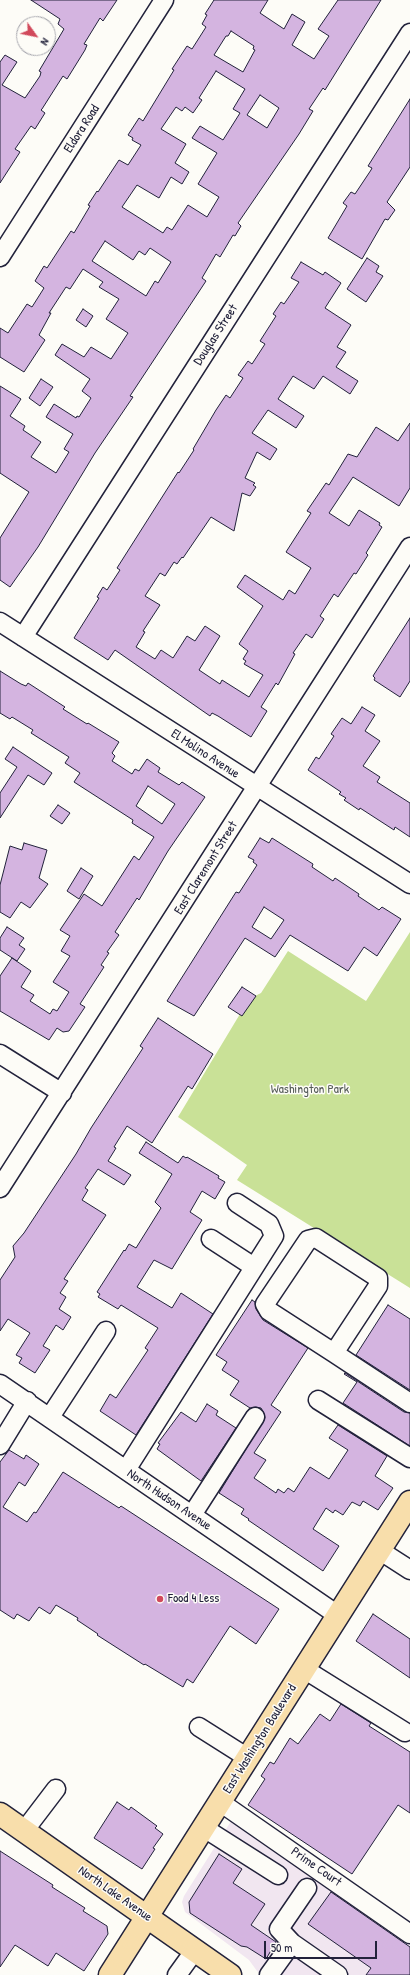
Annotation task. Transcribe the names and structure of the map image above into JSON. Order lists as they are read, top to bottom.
{
  "streets": {
    "main road": ["East Washington Boulevard", "North Lake Avenue"],
    "street": [
      "Eldora Road",
      "Douglas Street",
      "El Molino Avenue",
      "East Claremont Street",
      "North Hudson Avenue",
      "Prime Court"
    ]
  },
  "crossings": [
    ["Douglas Street", "El Molino Avenue"],
    ["El Molino Avenue", "East Claremont Street"],
    ["North Hudson Avenue", "East Washington Boulevard"],
    ["East Washington Boulevard", "Prime Court"],
    ["East Washington Boulevard", "North Lake Avenue"]
  ],
  "parks": ["Washington Park"],
  "places": ["Food 4 Less"],
  "scale_bar": "50 m",
  "north": "bottom right"
}
